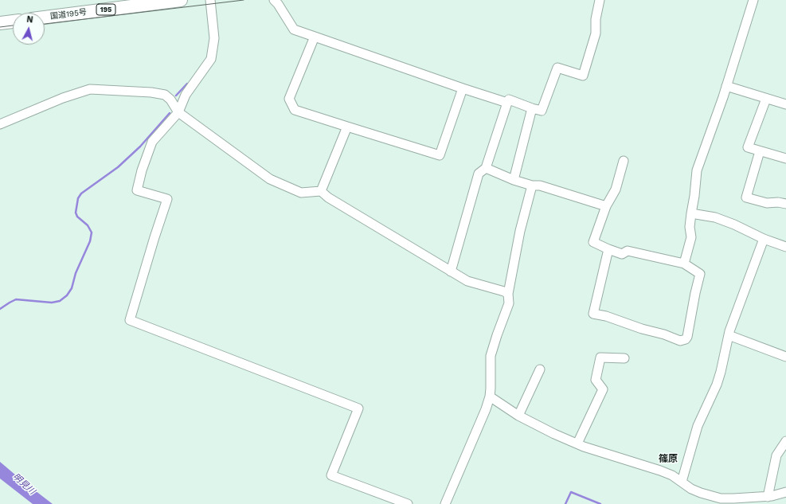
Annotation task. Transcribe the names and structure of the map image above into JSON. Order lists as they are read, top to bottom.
{
  "streets": {
    "highway": ["195", "国道195号"]
  },
  "districts": ["篠原"],
  "water": ["明見川"],
  "north": "top"
}
